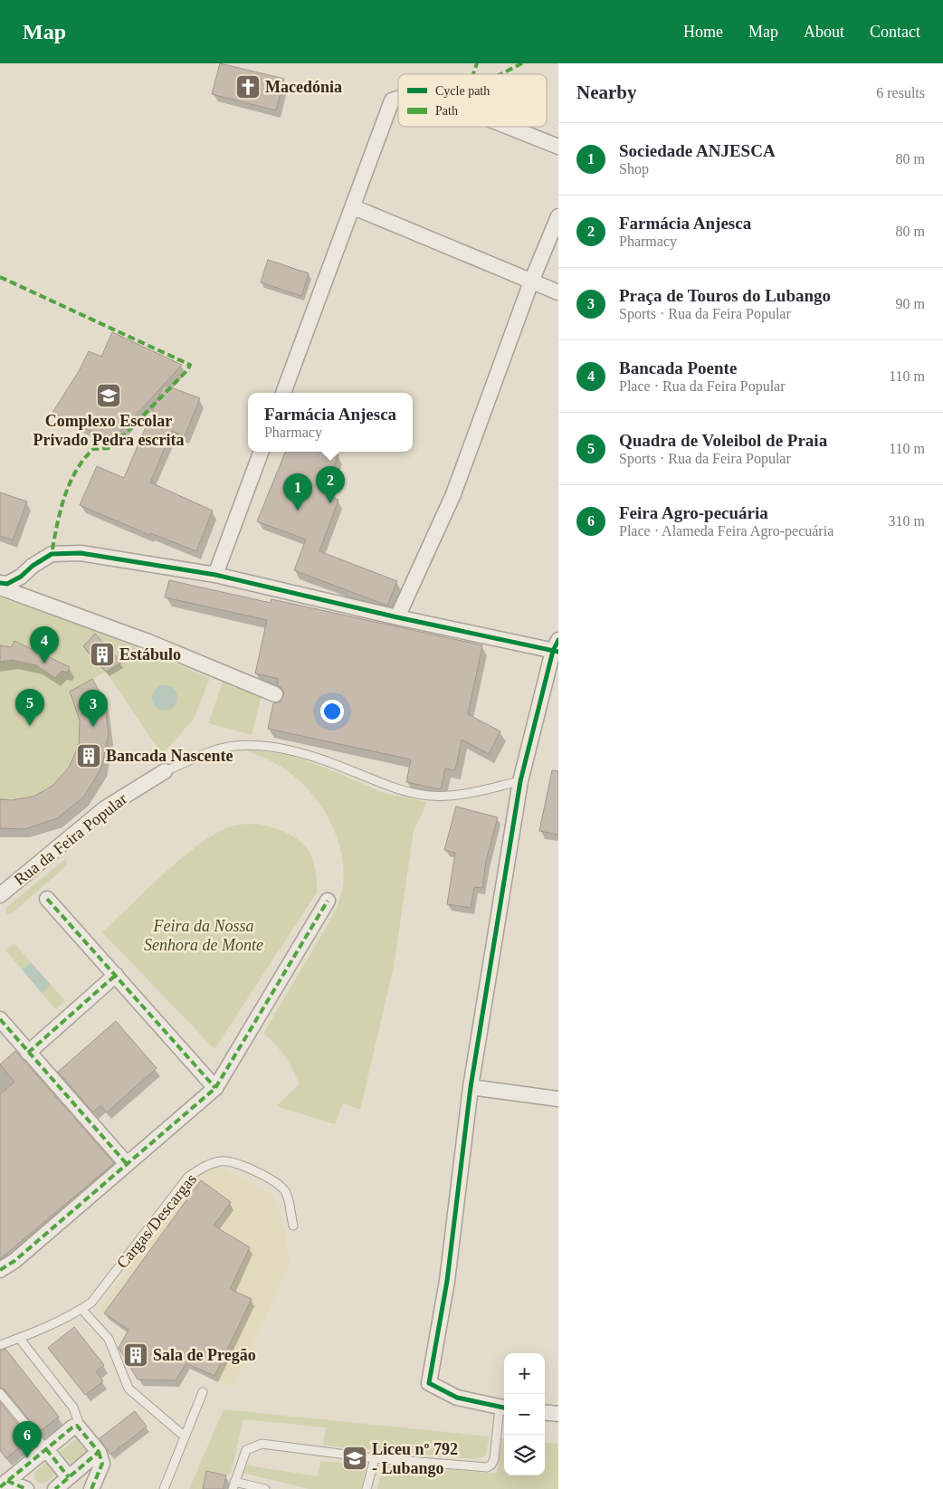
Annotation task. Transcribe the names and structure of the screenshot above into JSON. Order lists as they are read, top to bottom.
{
  "streets": {
    "street": ["Rua da Feira Popular"],
    "lane": ["Cargas/Descargas"]
  },
  "parks": ["Feira da Nossa Senhora de Monte"],
  "places": {
    "church": ["Macedónia"],
    "school or university": ["Complexo Escolar Privado Pedra escrita", "Liceu nº 792 - Lubango"],
    "building": ["Estábulo", "Bancada Nascente", "Sala de Pregão"]
  },
  "legend": ["Cycle path", "Path"],
  "page": {
    "header": "Map",
    "nav": [
      "Home",
      "Map",
      "About",
      "Contact"
    ],
    "heading": ["Nearby", "6 results"],
    "list": [
      {
        "mark": "1",
        "name": "Sociedade ANJESCA",
        "note": "Shop",
        "value": "80 m"
      },
      {
        "mark": "2",
        "name": "Farmácia Anjesca",
        "note": "Pharmacy",
        "value": "80 m"
      },
      {
        "mark": "3",
        "name": "Praça de Touros do Lubango",
        "note": "Sports · Rua da Feira Popular",
        "value": "90 m"
      },
      {
        "mark": "4",
        "name": "Bancada Poente",
        "note": "Place · Rua da Feira Popular",
        "value": "110 m"
      },
      {
        "mark": "5",
        "name": "Quadra de Voleibol de Praia",
        "note": "Sports · Rua da Feira Popular",
        "value": "110 m"
      },
      {
        "mark": "6",
        "name": "Feira Agro-pecuária",
        "note": "Place · Alameda Feira Agro-pecuária",
        "value": "310 m"
      }
    ],
    "popup": ["Farmácia Anjesca", "Pharmacy"],
    "pins": [
      "2",
      "1",
      "4",
      "5",
      "3",
      "6"
    ],
    "map_buttons": ["+", "−"]
  }
}
